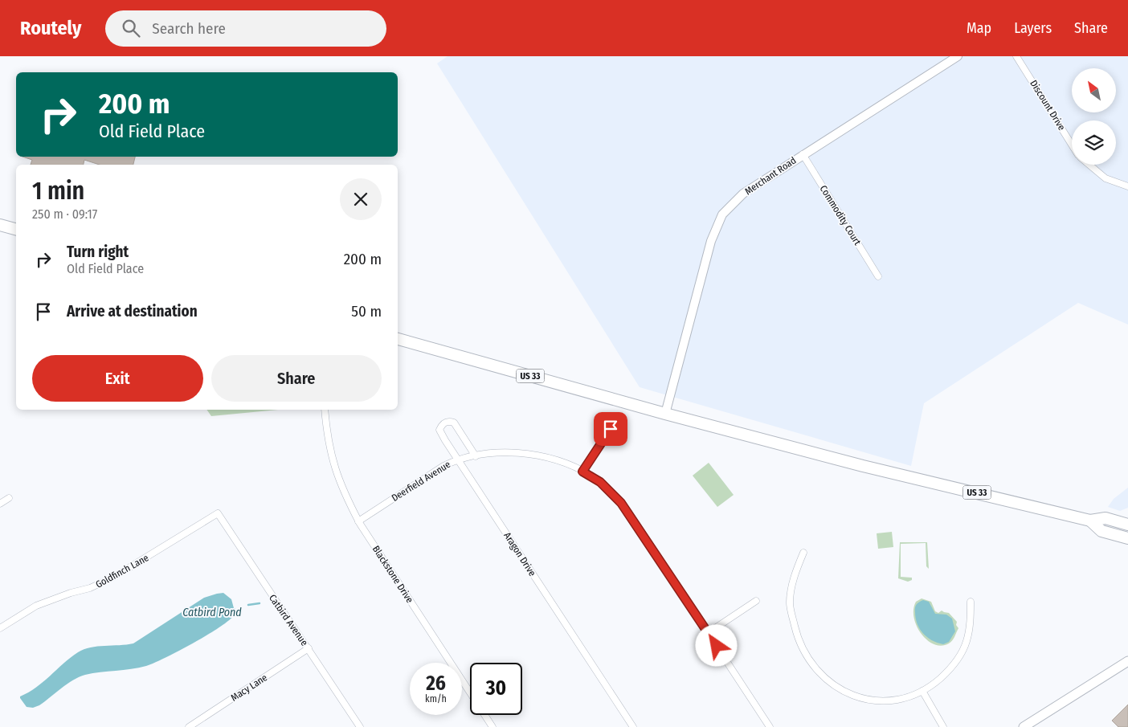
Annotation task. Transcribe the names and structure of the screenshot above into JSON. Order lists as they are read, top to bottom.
{
  "streets": {
    "highway": ["US 33"],
    "street": [
      "Discount Drive",
      "Merchant Road",
      "Commodity Court",
      "Deerfield Avenue",
      "Aragon Drive",
      "Goldfinch Lane",
      "Blackstone Drive",
      "Catbird Avenue",
      "Macy Lane"
    ]
  },
  "crossings": [
    ["Merchant Road", "Commodity Court"],
    ["Merchant Road", "US 33"],
    ["Deerfield Avenue", "Aragon Drive"],
    ["Deerfield Avenue", "Blackstone Drive"],
    ["Goldfinch Lane", "Catbird Avenue"],
    ["Catbird Avenue", "Macy Lane"]
  ],
  "water": ["Catbird Pond"],
  "north": "top left",
  "page": {
    "header": "Routely",
    "search": "Search here",
    "nav": ["Map", "Layers", "Share"],
    "turn": ["200 m", "Old Field Place"],
    "heading": ["1 min", "250 m · 09:17"],
    "list": [
      {
        "name": "Turn right",
        "note": "Old Field Place",
        "value": "200 m"
      },
      {
        "name": "Arrive at destination",
        "value": "50 m"
      }
    ],
    "buttons": ["Exit", "Share"],
    "speed": "26 km/h",
    "limit": "30"
  }
}
